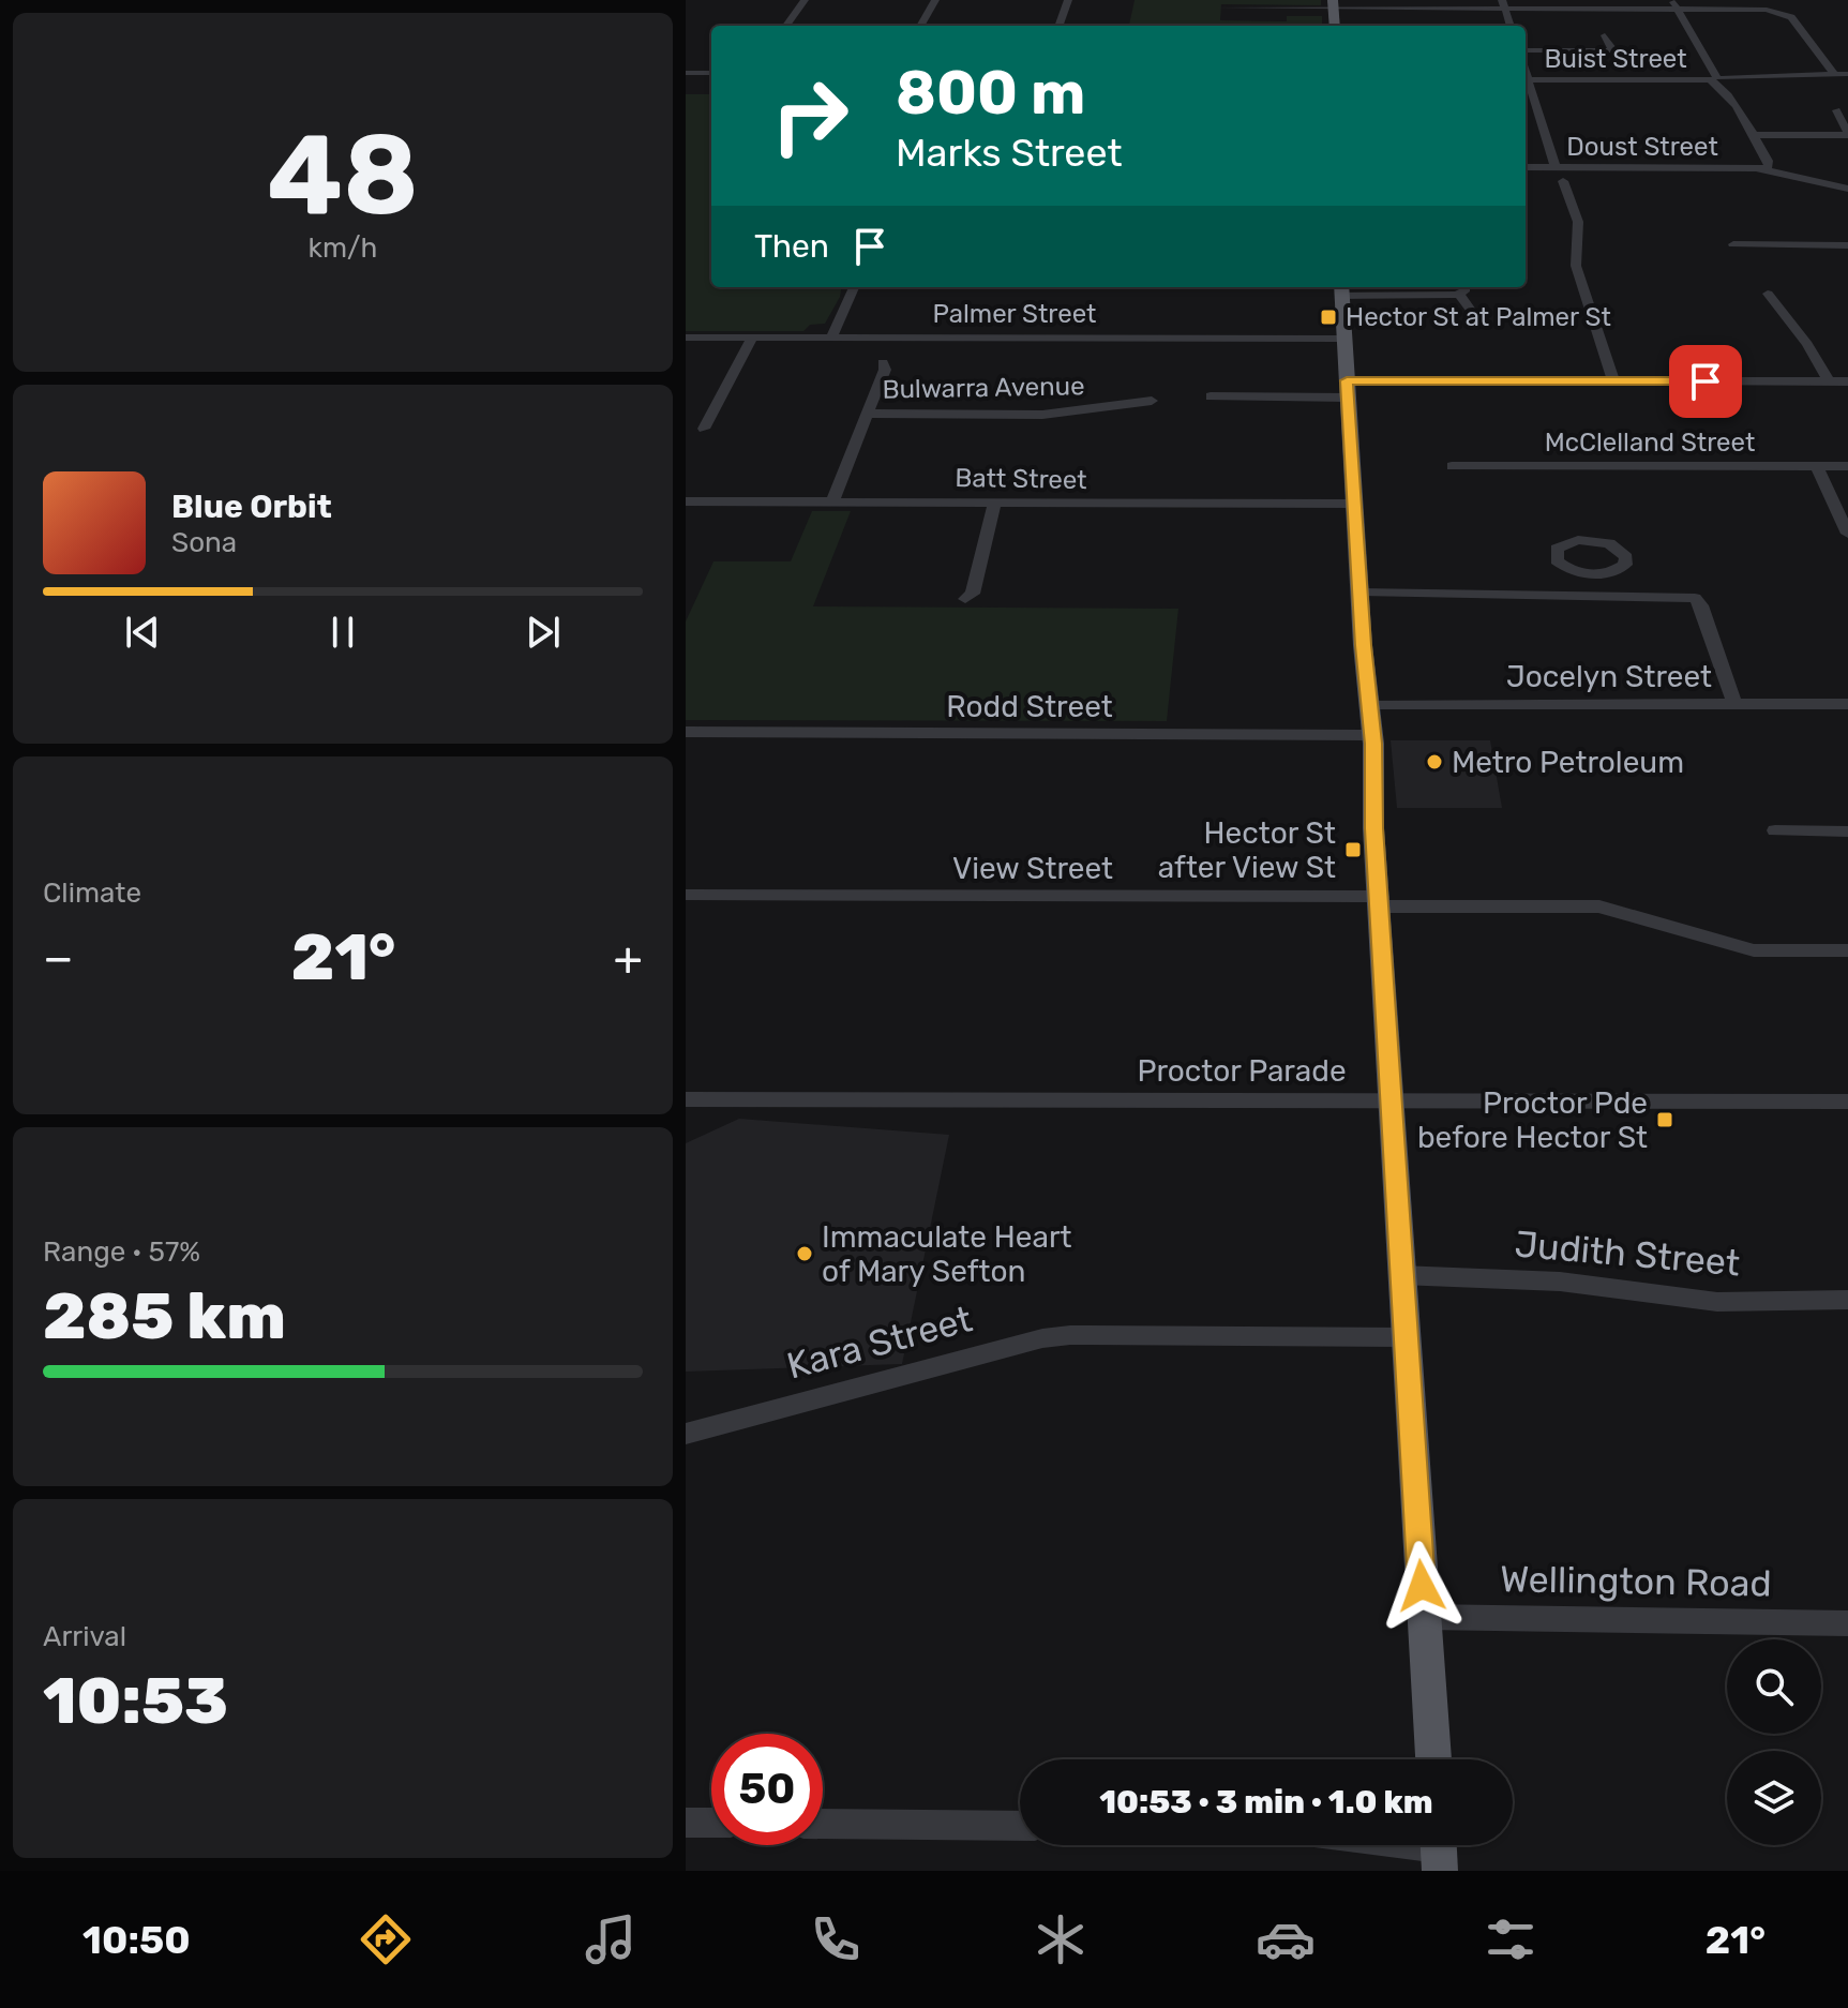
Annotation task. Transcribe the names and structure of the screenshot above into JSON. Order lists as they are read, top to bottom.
{
  "streets": {
    "street": [
      "Buist Street",
      "Doust Street",
      "Palmer Street",
      "Bulwarra Avenue",
      "McClelland Street",
      "Batt Street",
      "Jocelyn Street",
      "Rodd Street",
      "View Street",
      "Proctor Parade",
      "Judith Street",
      "Kara Street",
      "Wellington Road"
    ]
  },
  "places": {
    "transit": ["Hector St at Palmer St", "Hector St after View St", "Proctor Pde before Hector St"],
    "other": ["Metro Petroleum", "Immaculate Heart of Mary Sefton"]
  },
  "page": {
    "tile": [
      ["48", "km/h"],
      "Climate",
      ["Range · 57%", "285 km"],
      ["Arrival", "10:53"]
    ],
    "turn": ["800 m", "Marks Street"],
    "then": "Then",
    "song": ["Blue Orbit", "Sona"],
    "heat": ["−", "21°", "+"],
    "limit": "50",
    "trip": "10:53 · 3 min · 1.0 km",
    "tabs": ["10:50", "21°"]
  }
}
